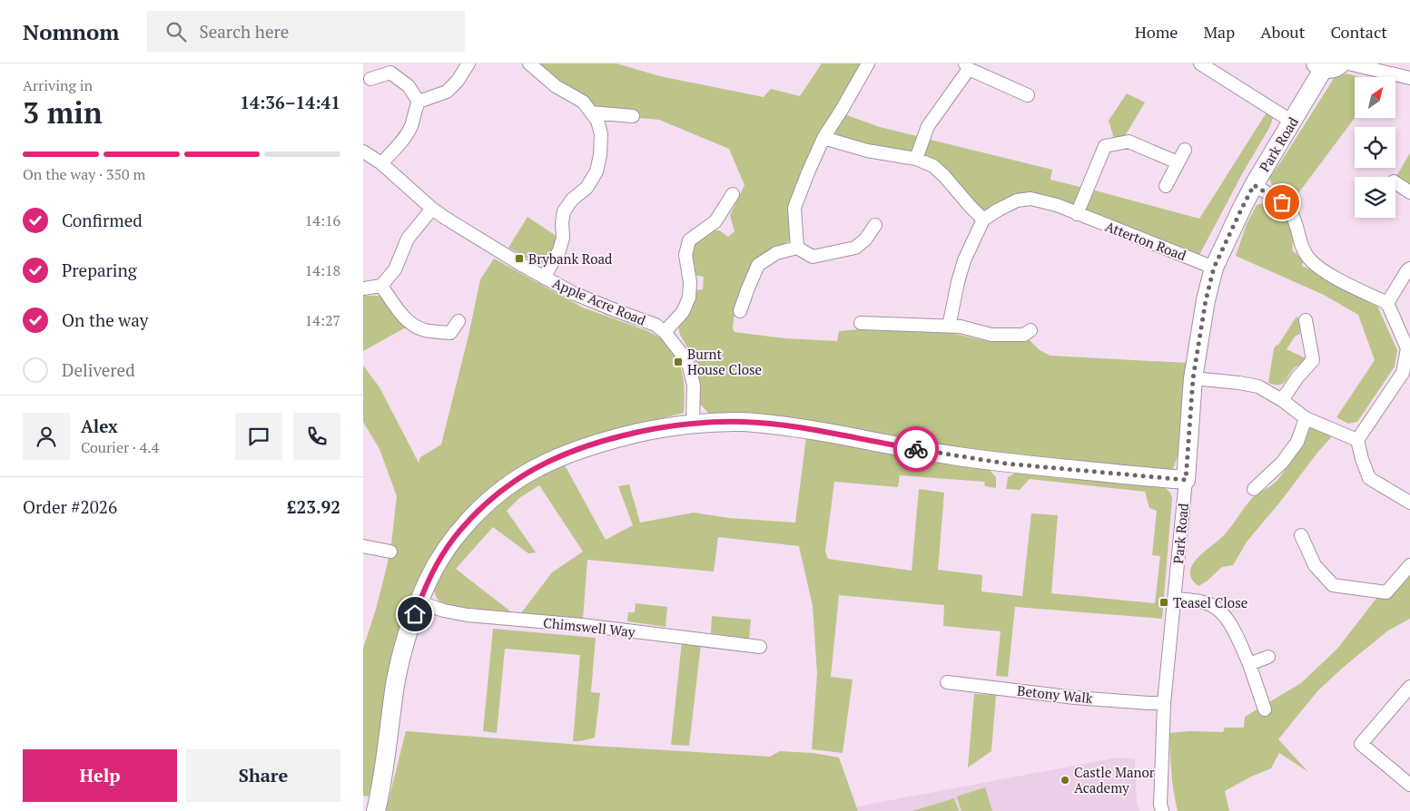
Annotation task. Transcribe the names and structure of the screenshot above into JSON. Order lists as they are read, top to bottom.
{
  "streets": {
    "street": [
      "Park Road",
      "Atterton Road",
      "Apple Acre Road",
      "Chimswell Way",
      "Betony Walk"
    ]
  },
  "crossings": [
    ["Park Road", "Atterton Road"],
    ["Park Road", "Betony Walk"]
  ],
  "places": {
    "transit": ["Brybank Road", "Burnt House Close", "Teasel Close"],
    "other": ["Castle Manor Academy"]
  },
  "north": "top right",
  "page": {
    "header": "Nomnom",
    "search": "Search here",
    "nav": [
      "Home",
      "Map",
      "About",
      "Contact"
    ],
    "heading": ["3 min", "Arriving in", "14:36–14:41"],
    "panel": [
      "Alex",
      "Courier · 4.4",
      "Order #2026",
      "£23.92"
    ],
    "bar": "On the way · 350 m",
    "list": [
      ["Confirmed", "14:16"],
      ["Preparing", "14:18"],
      ["On the way", "14:27"],
      "Delivered"
    ],
    "buttons": ["Help", "Share"]
  }
}
